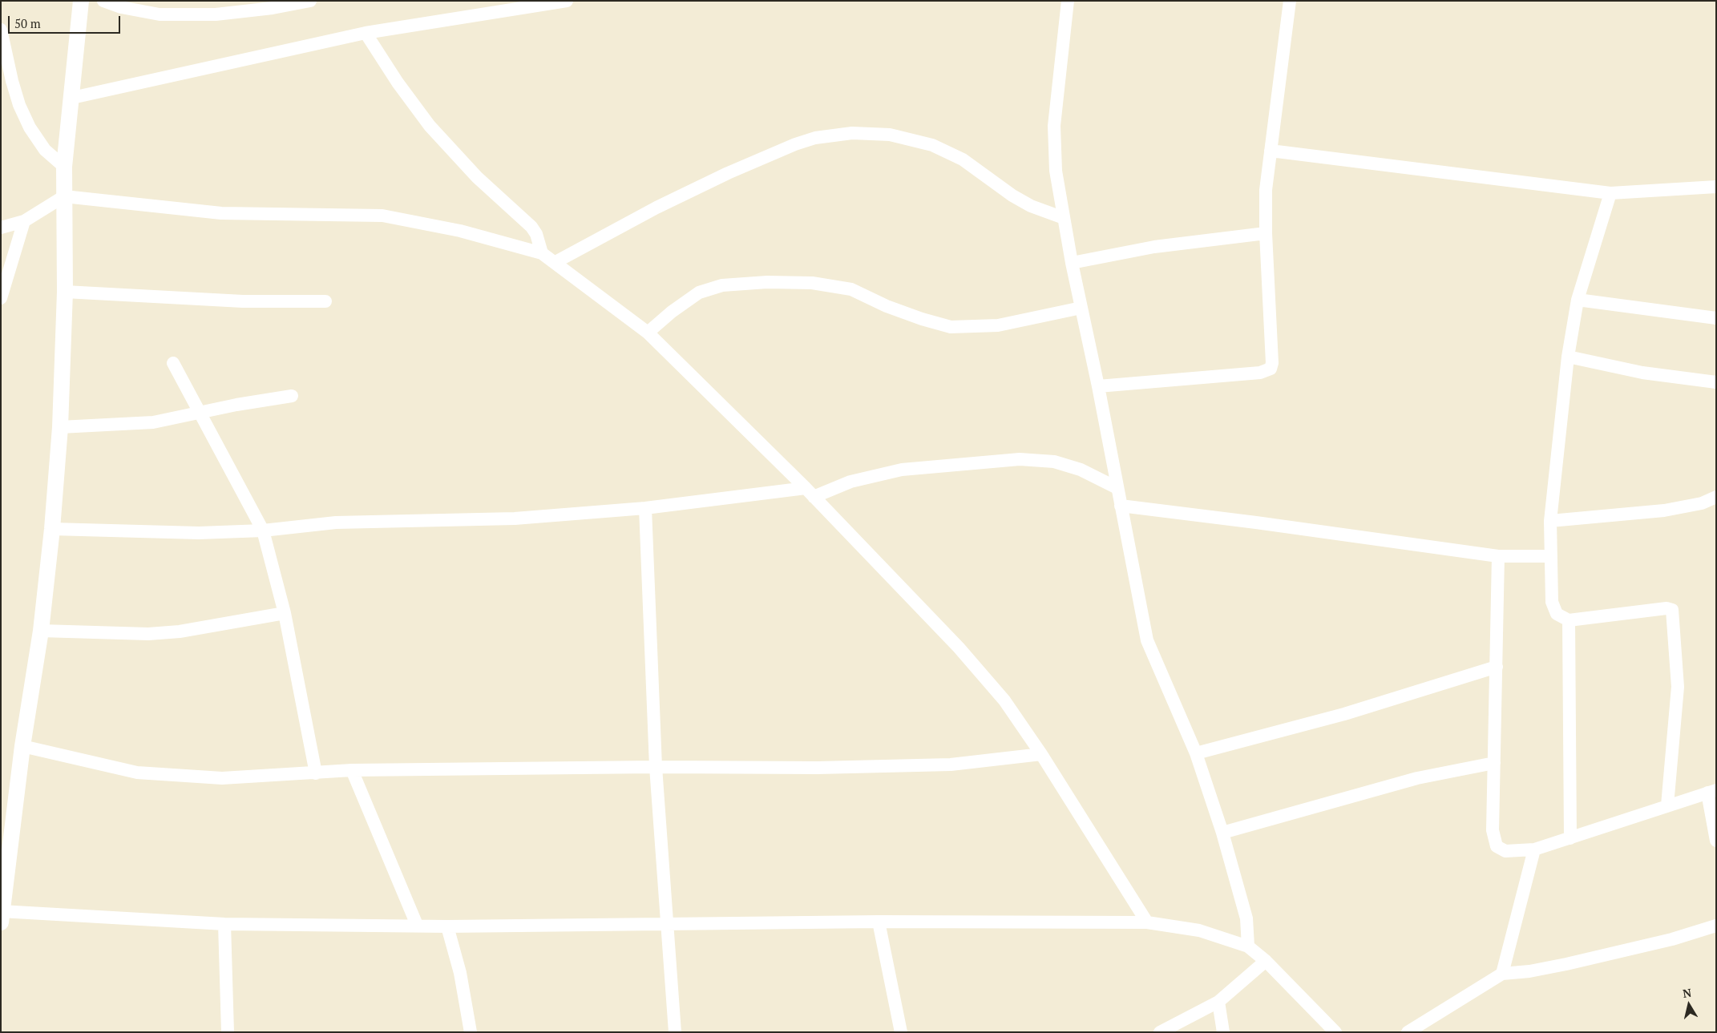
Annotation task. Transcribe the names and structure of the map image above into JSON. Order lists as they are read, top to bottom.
{
  "scale_bar": "50 m",
  "north": "top"
}
